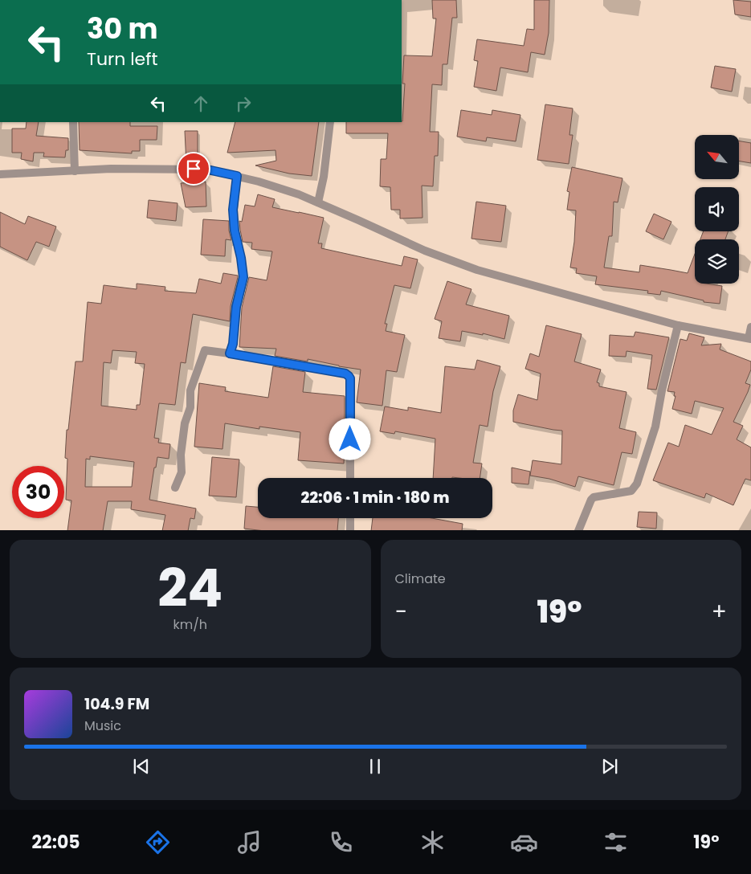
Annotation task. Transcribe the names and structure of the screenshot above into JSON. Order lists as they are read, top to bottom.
{
  "north": "top left",
  "page": {
    "turn": ["30 m", "Turn left"],
    "limit": "30",
    "trip": "22:06 · 1 min · 180 m",
    "tile": [
      ["24", "km/h"],
      "Climate"
    ],
    "heat": ["−", "19°", "+"],
    "song": ["104.9 FM", "Music"],
    "tabs": ["22:05", "19°"]
  }
}
